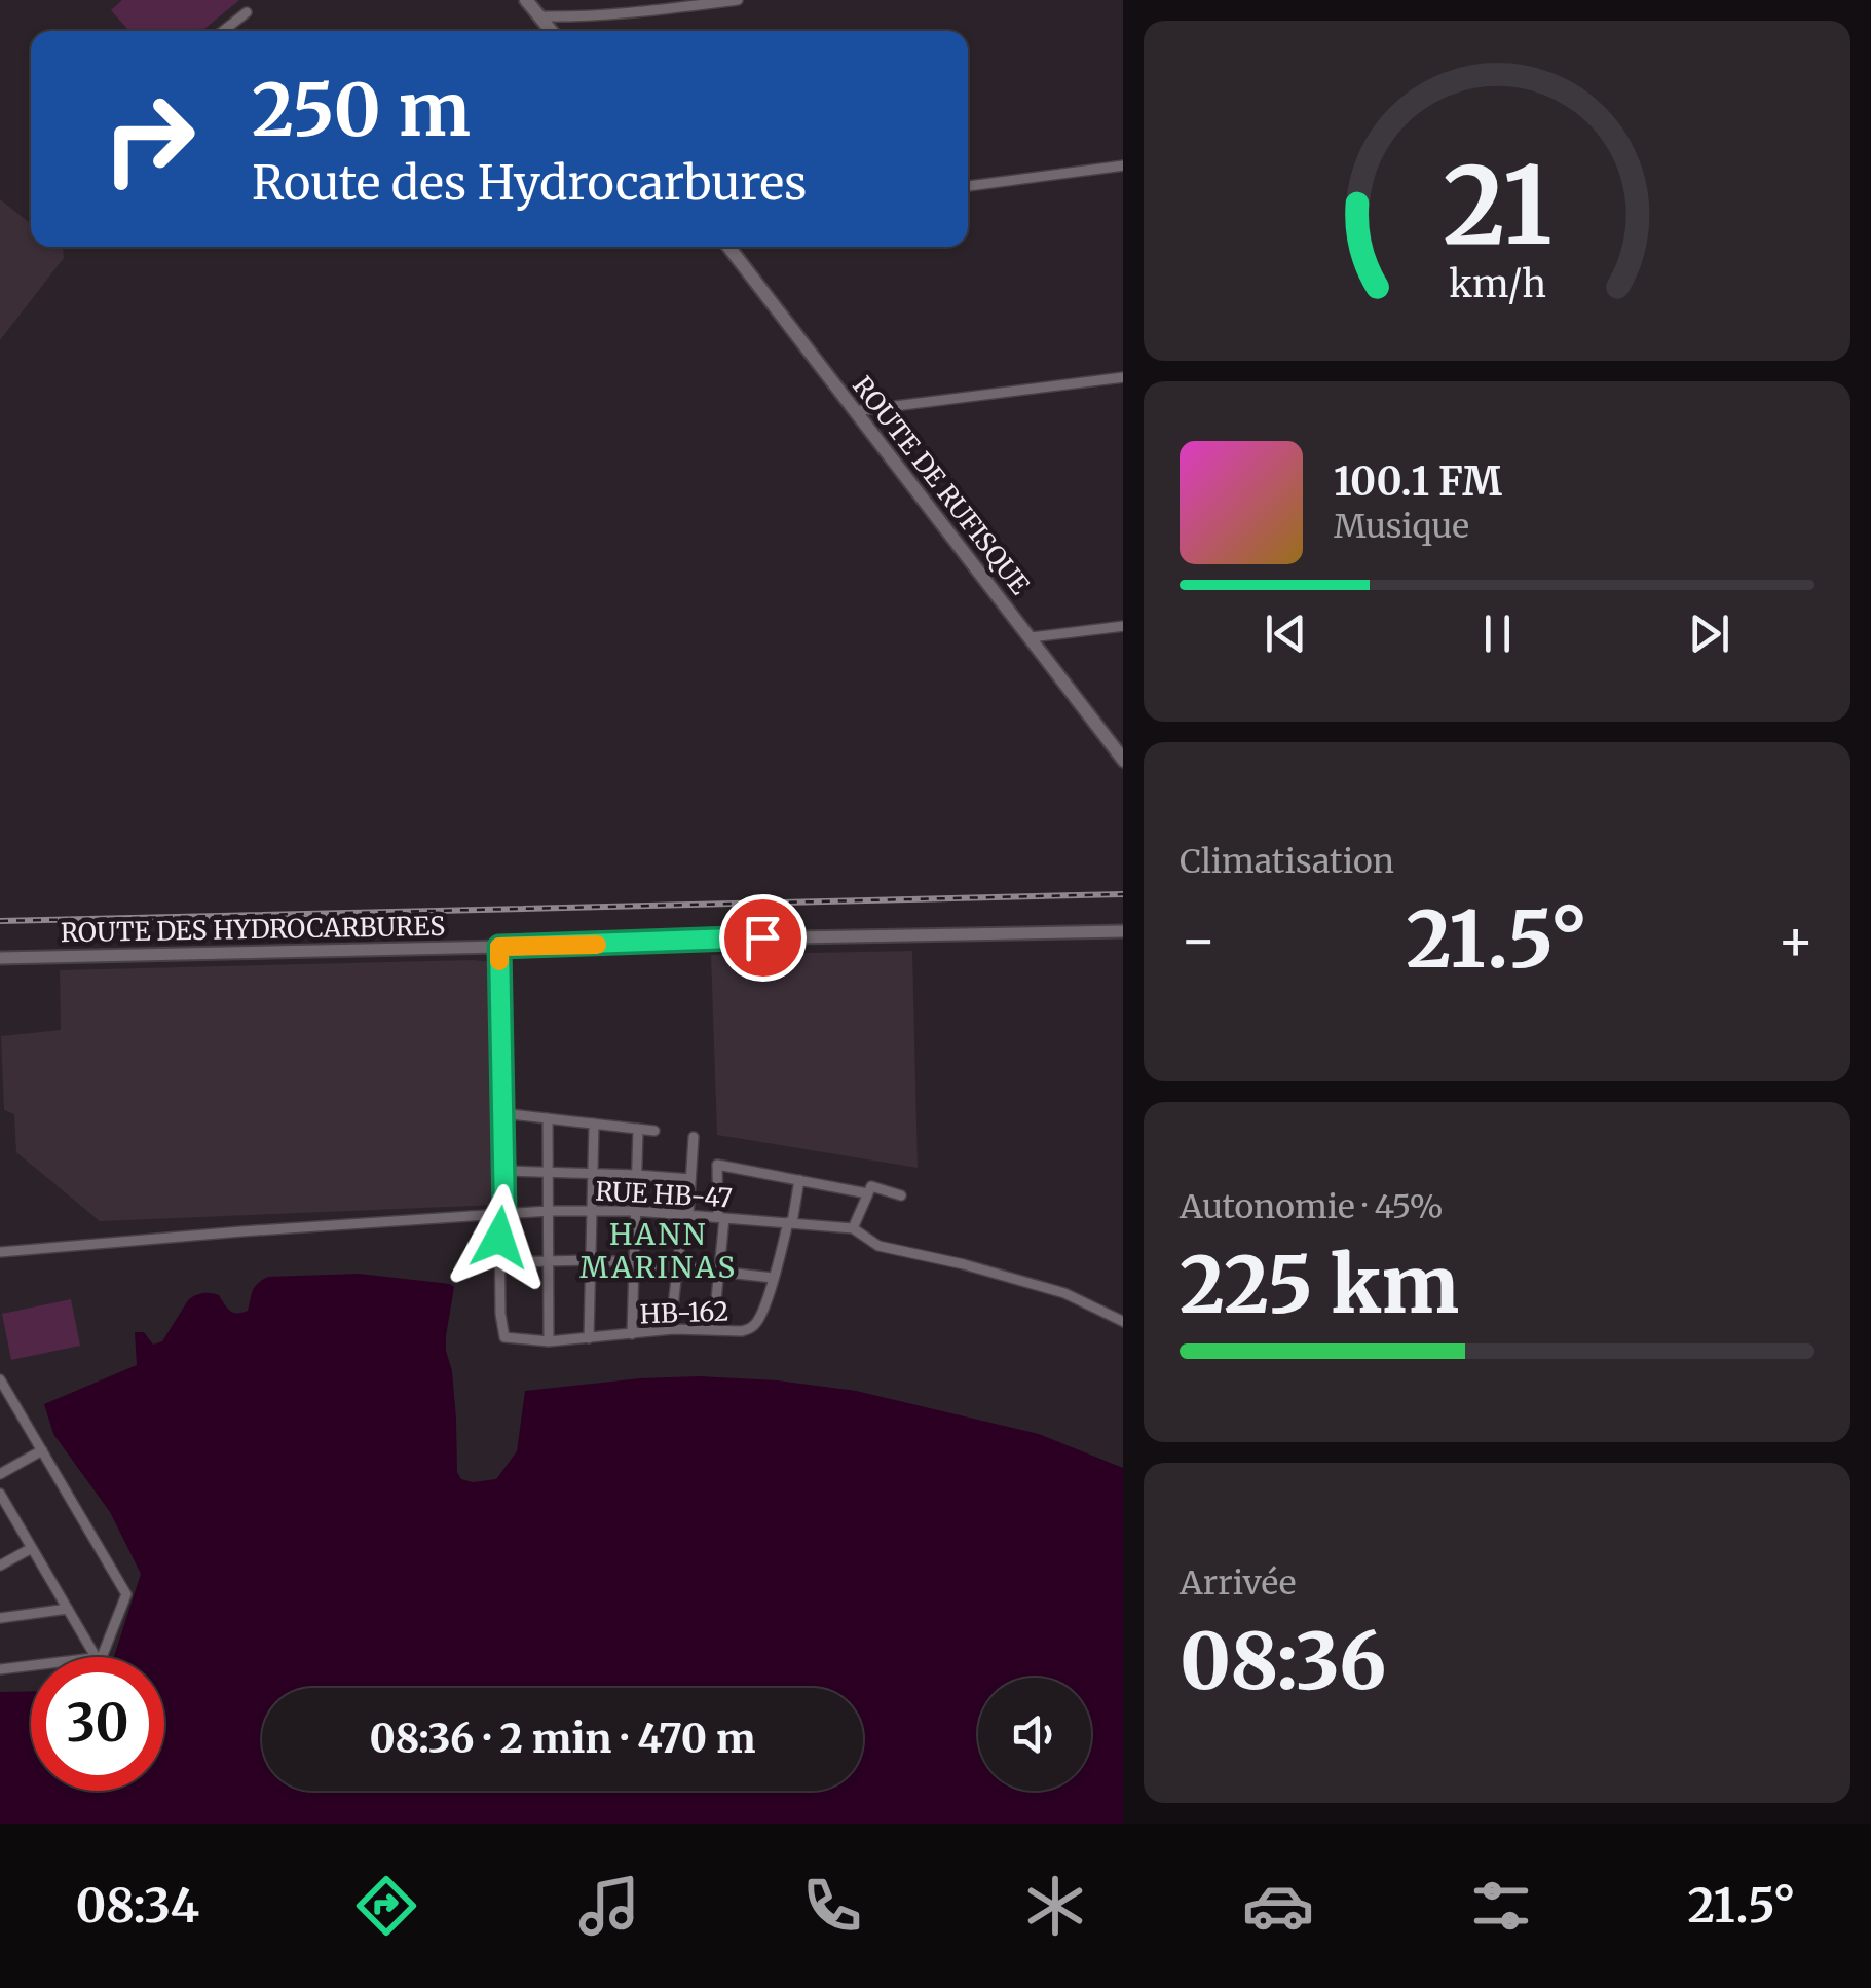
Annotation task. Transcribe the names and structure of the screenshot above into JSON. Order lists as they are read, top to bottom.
{
  "streets": {
    "main road": ["ROUTE DE RUFISQUE"],
    "street": ["ROUTE DES HYDROCARBURES", "RUE HB-47", "HB-162"]
  },
  "crossings": [
    ["RUE HB-47", "HB-162"]
  ],
  "districts": ["HANN MARINAS"],
  "page": {
    "turn": ["250 m", "Route des Hydrocarbures"],
    "song": ["100.1 FM", "Musique"],
    "tile": [
      "Climatisation",
      ["Autonomie · 45%", "225 km"],
      ["Arrivée", "08:36"]
    ],
    "heat": ["−", "21.5°", "+"],
    "limit": "30",
    "trip": "08:36 · 2 min · 470 m",
    "tabs": ["08:34", "21.5°"],
    "gauge": ["21", "km/h"]
  }
}
